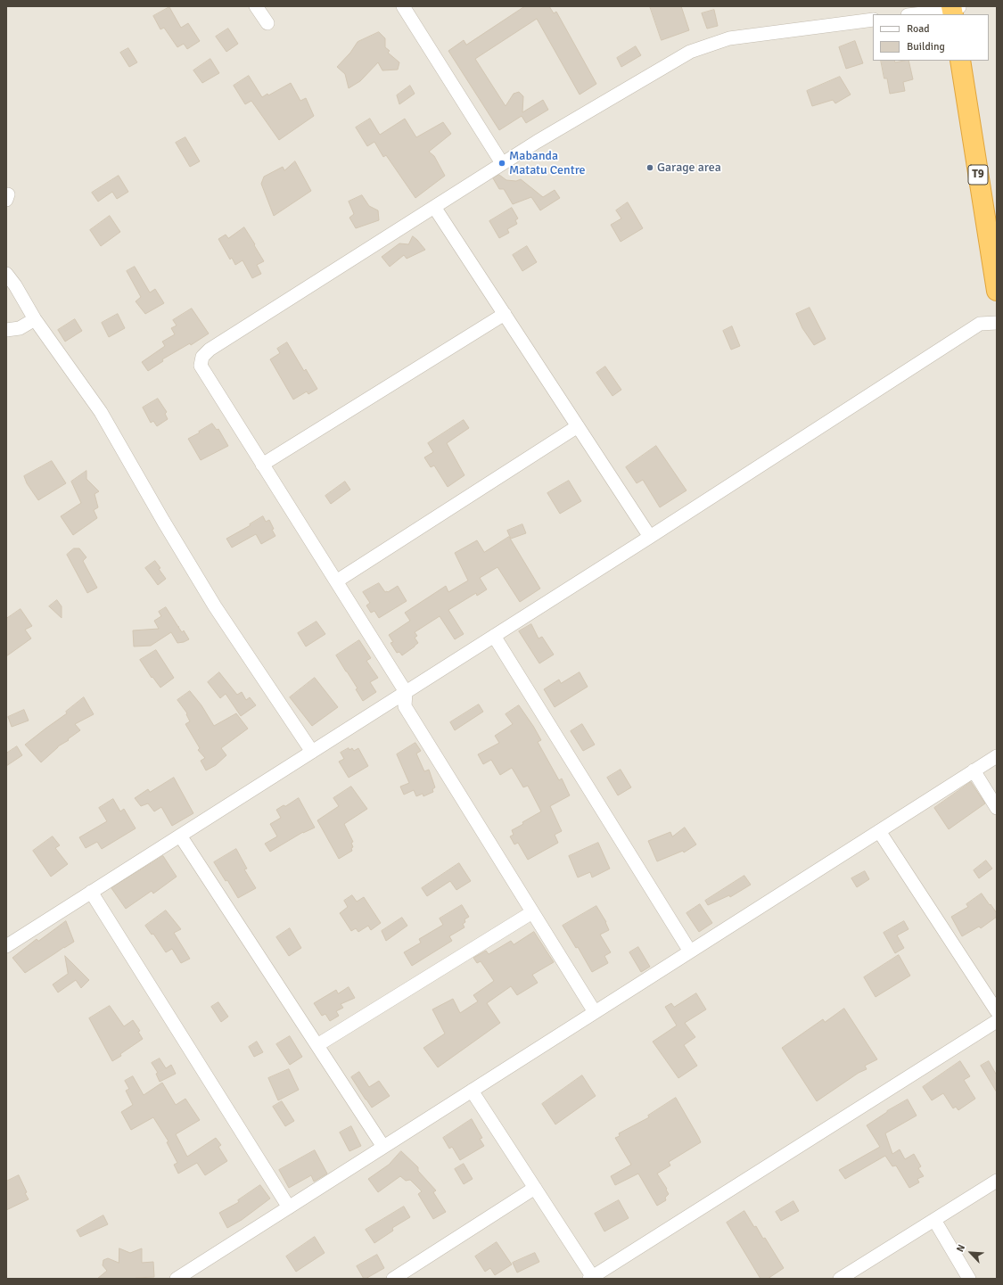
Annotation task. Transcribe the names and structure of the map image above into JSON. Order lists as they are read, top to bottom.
{
  "streets": {
    "highway": ["T9"]
  },
  "places": ["Mabanda Matatu Centre", "Garage area"],
  "legend": ["Road", "Building"],
  "north": "top left"
}
